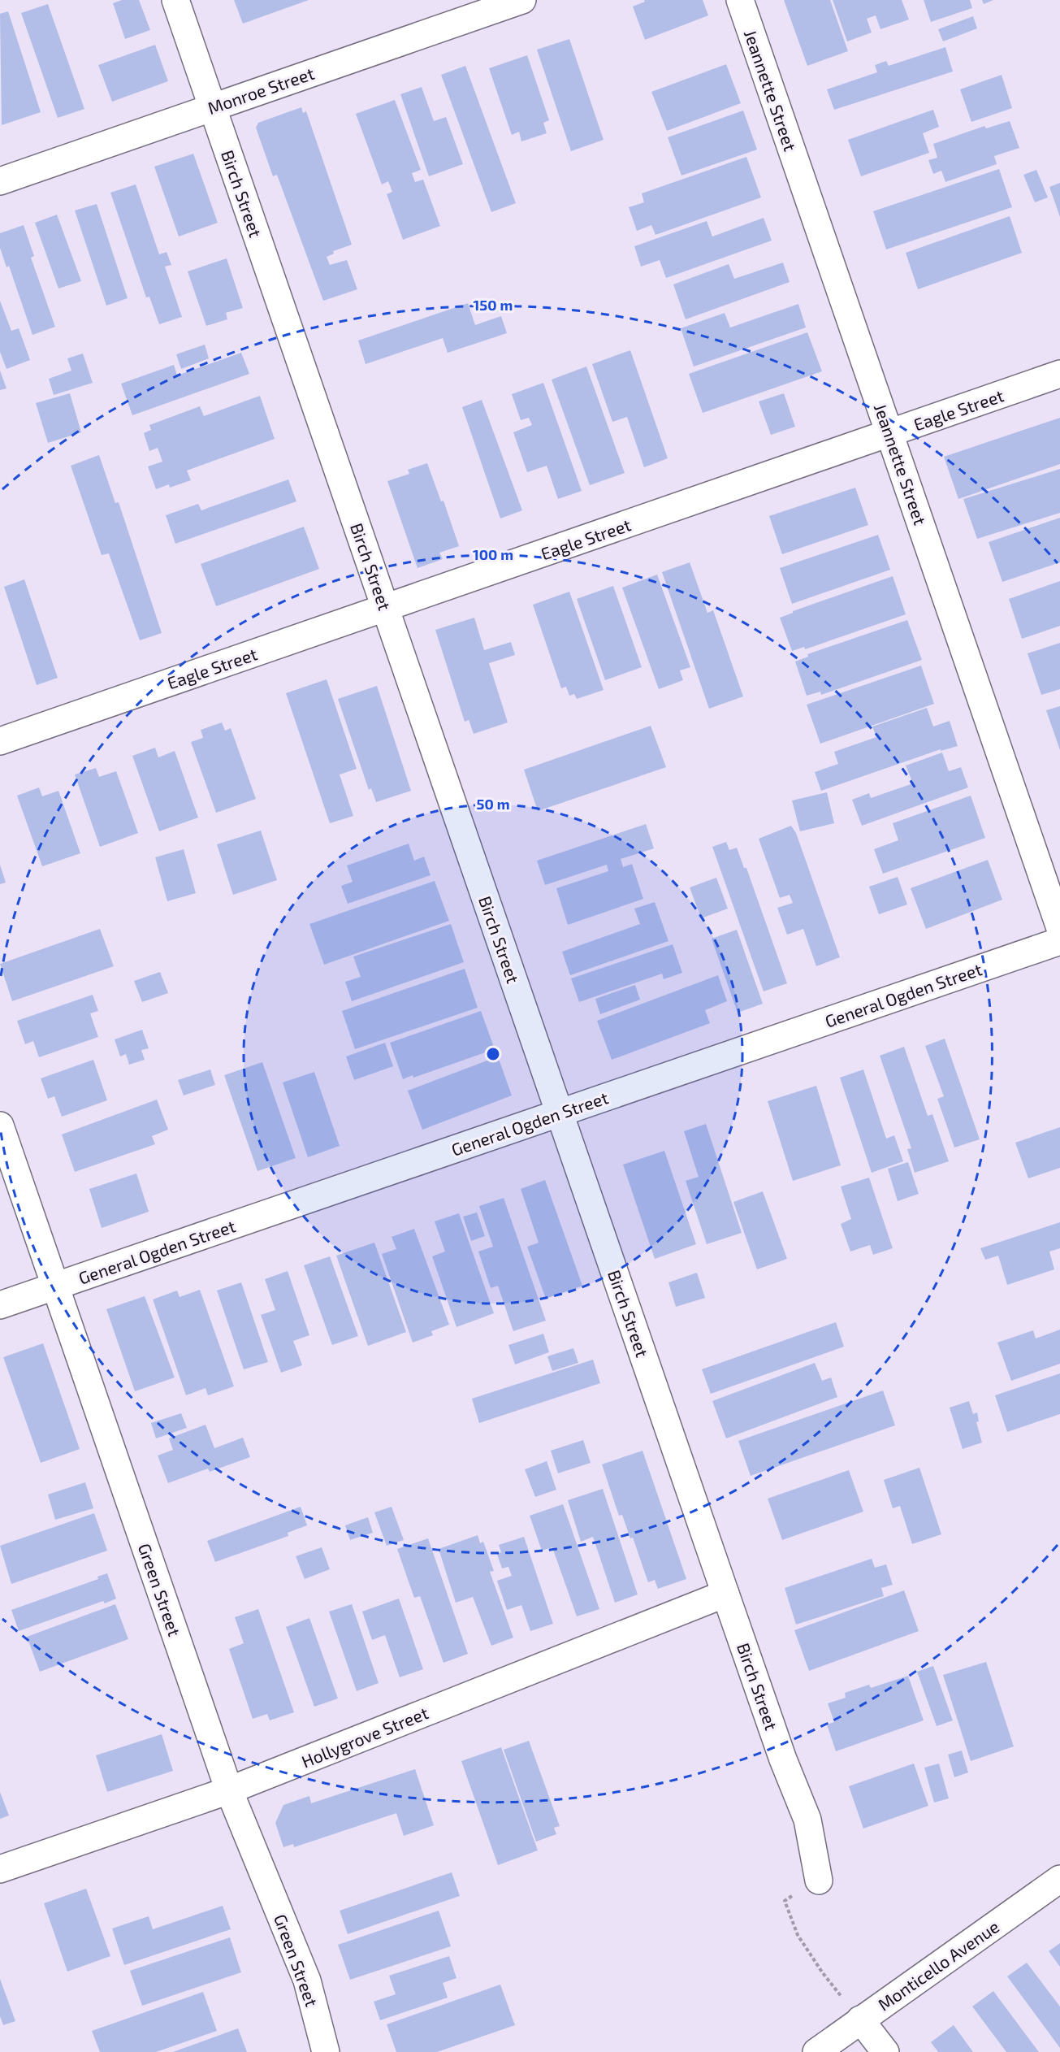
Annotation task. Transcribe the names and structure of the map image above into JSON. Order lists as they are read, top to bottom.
{
  "streets": {
    "street": [
      "Monroe Street",
      "Jeannette Street",
      "Birch Street",
      "Eagle Street",
      "General Ogden Street",
      "Green Street",
      "Hollygrove Street",
      "Monticello Avenue"
    ]
  },
  "crossings": [
    ["Monroe Street", "Birch Street"],
    ["Jeannette Street", "Eagle Street"],
    ["Birch Street", "Eagle Street"],
    ["Birch Street", "General Ogden Street"],
    ["Birch Street", "Hollygrove Street"],
    ["General Ogden Street", "Green Street"],
    ["Green Street", "Hollygrove Street"]
  ],
  "rings": ["150 m", "100 m", "50 m"]
}
